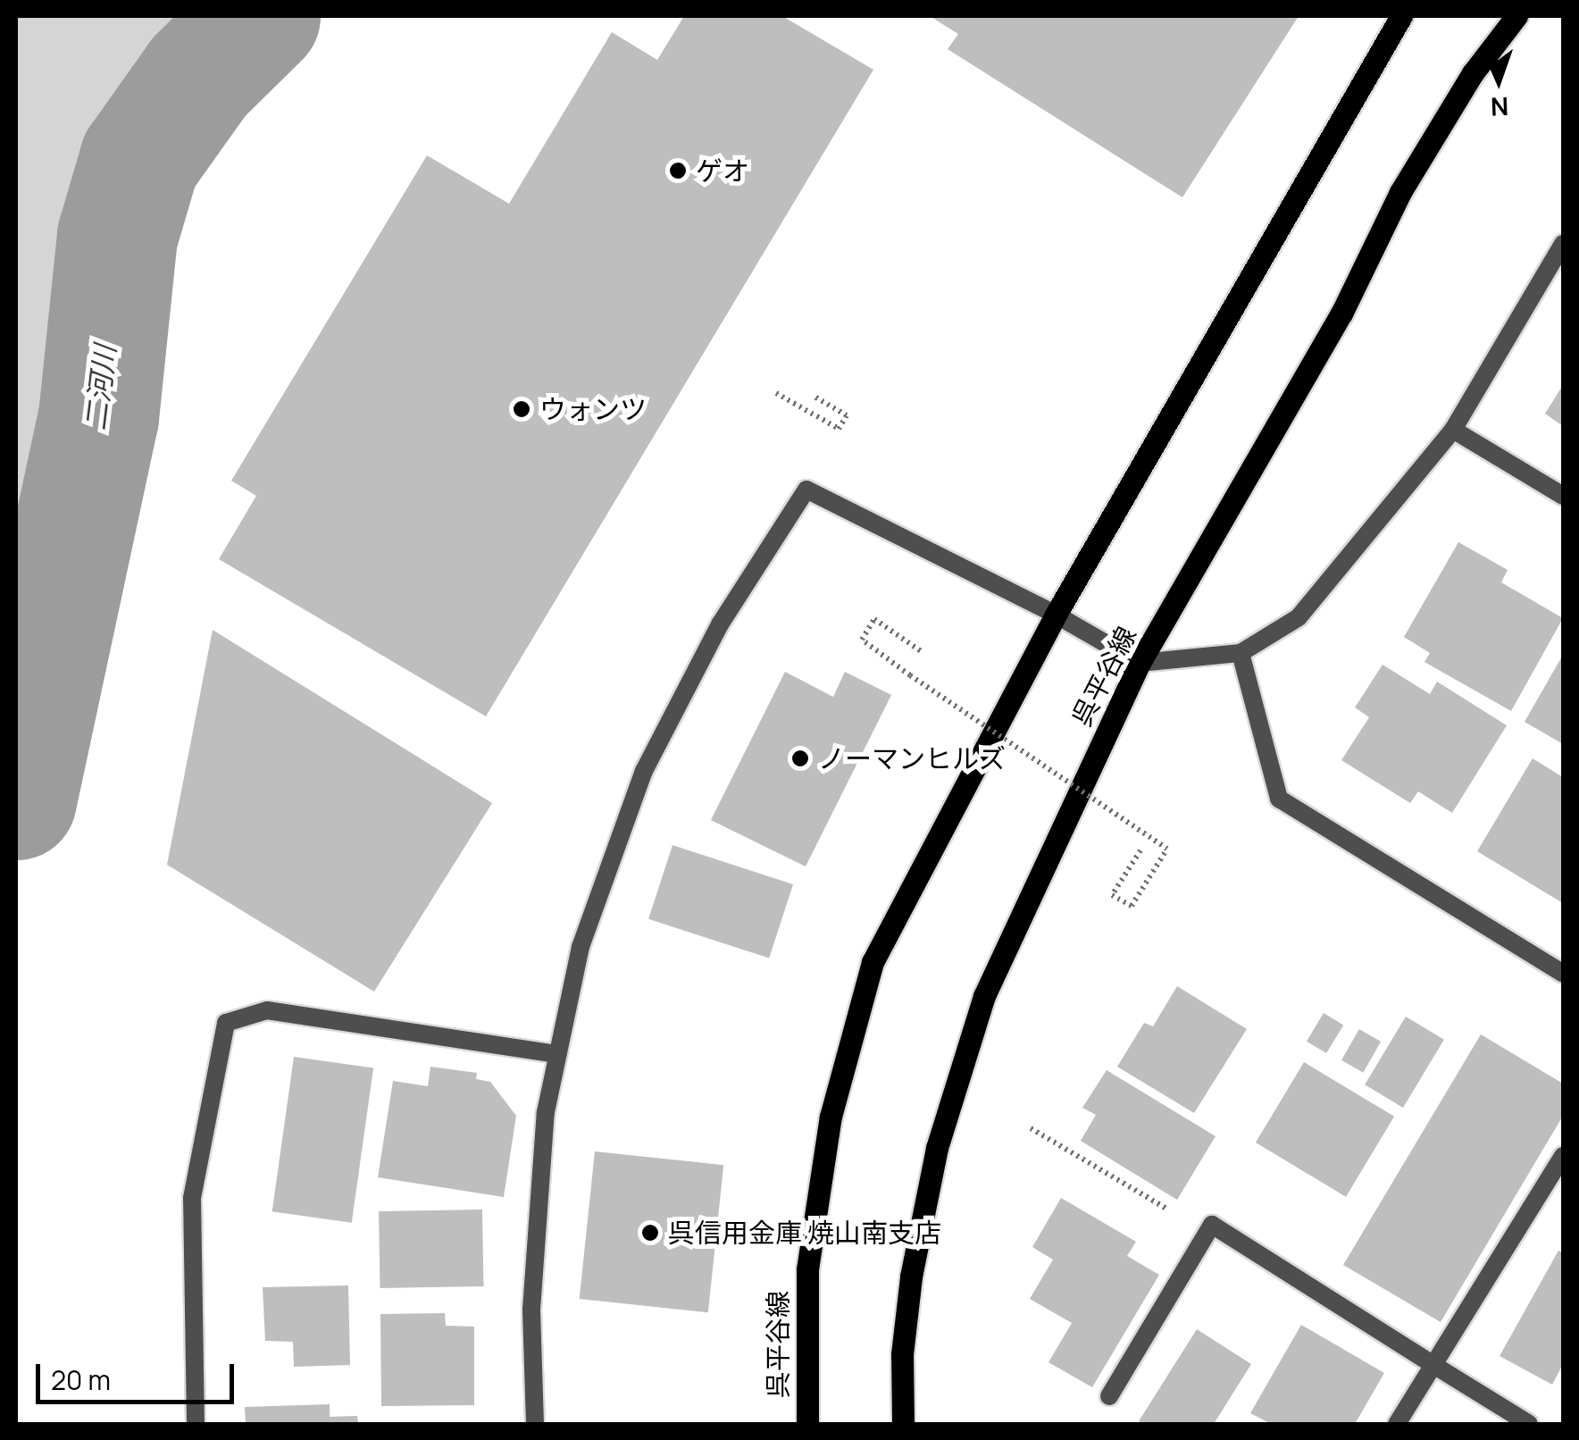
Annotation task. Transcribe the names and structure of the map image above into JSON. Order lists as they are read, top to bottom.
{
  "streets": {
    "main road": ["呉平谷線"]
  },
  "water": ["二河川"],
  "places": [
    "ゲオ",
    "ウォンツ",
    "ノーマンヒルズ",
    "呉信用金庫 焼山南支店"
  ],
  "scale_bar": "20 m",
  "north": "bottom"
}
